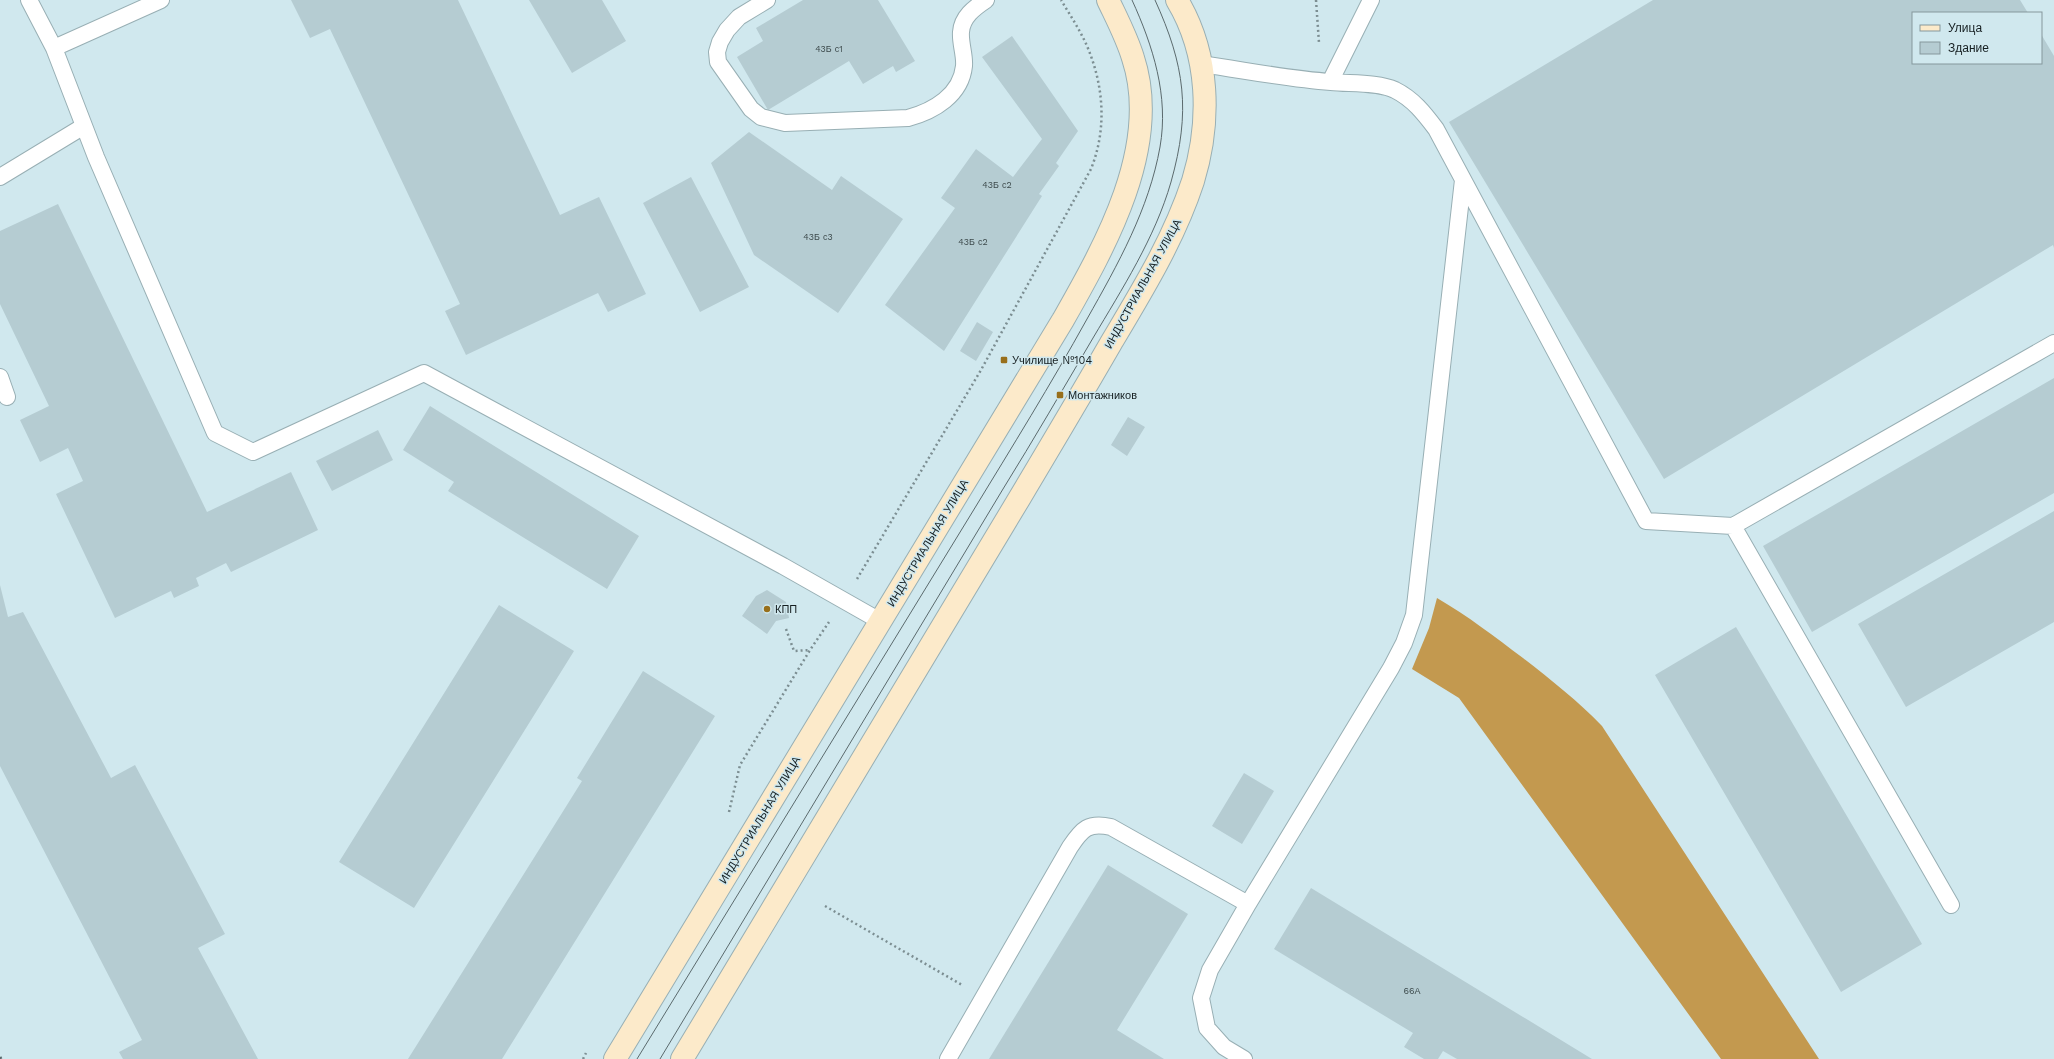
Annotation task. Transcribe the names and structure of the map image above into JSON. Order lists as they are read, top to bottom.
{
  "streets": {
    "main road": ["ИНДУСТРИАЛЬНАЯ УЛИЦА"]
  },
  "places": {
    "transit": ["Училище №104", "Монтажников"],
    "other": ["КПП"]
  },
  "house_numbers": [
    "43Б с1",
    "43Б с2",
    "43Б с3",
    "43Б с2",
    "66А"
  ],
  "legend": ["Улица", "Здание"]
}
